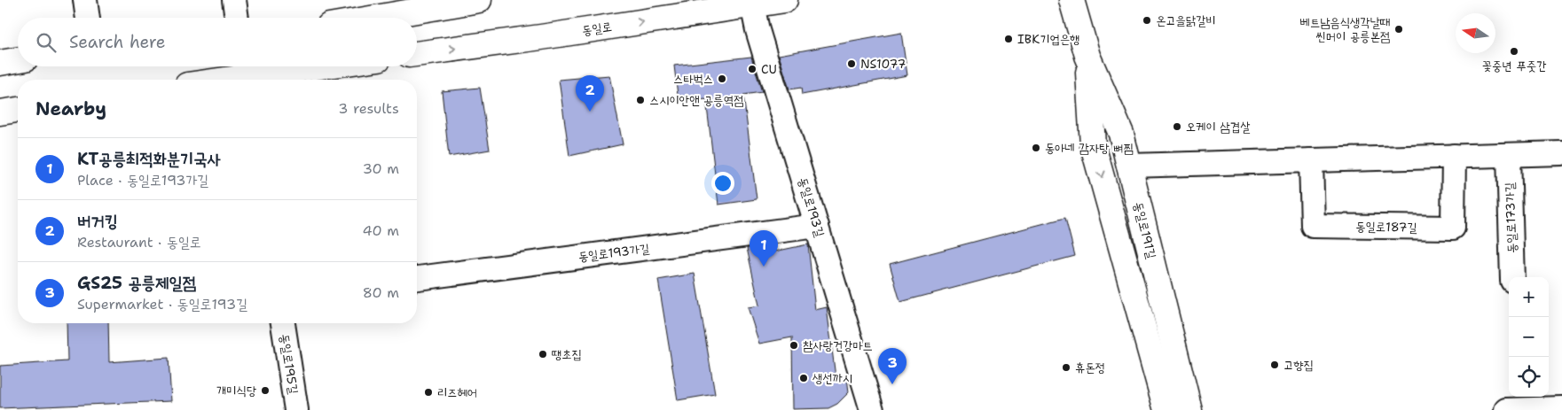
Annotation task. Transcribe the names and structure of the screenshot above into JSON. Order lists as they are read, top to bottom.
{
  "streets": {
    "main road": ["동일로", "동일로191길"],
    "street": [
      "동일로193길",
      "동일로173가길",
      "동일로187길",
      "동일로193가길",
      "동일로195길"
    ]
  },
  "crossings": [
    ["동일로", "동일로193길"],
    ["동일로193길", "동일로193가길"]
  ],
  "one_way": ["동일로"],
  "places": [
    "온고을닭갈비",
    "베트남음식생각날때 씬머이 공릉본점",
    "IBK기업은행",
    "꽃중년 푸줏간",
    "NS1077",
    "CU",
    "스타벅스",
    "스시이안앤 공릉역점",
    "오케이 삼겹살",
    "동아네 감자탕 뼈찜",
    "참사랑건강마트",
    "땡초집",
    "고향집",
    "휴돈정",
    "생선까시",
    "개미식당",
    "리즈헤어"
  ],
  "north": "left",
  "page": {
    "search": "Search here",
    "pins": ["2", "1", "3"],
    "heading": ["Nearby", "3 results"],
    "list": [
      {
        "mark": "1",
        "name": "KT공릉최적화분기국사",
        "note": "Place · 동일로193가길",
        "value": "30 m"
      },
      {
        "mark": "2",
        "name": "버거킹",
        "note": "Restaurant · 동일로",
        "value": "40 m"
      },
      {
        "mark": "3",
        "name": "GS25 공릉제일점",
        "note": "Supermarket · 동일로193길",
        "value": "80 m"
      }
    ],
    "map_buttons": ["+", "−"]
  }
}
